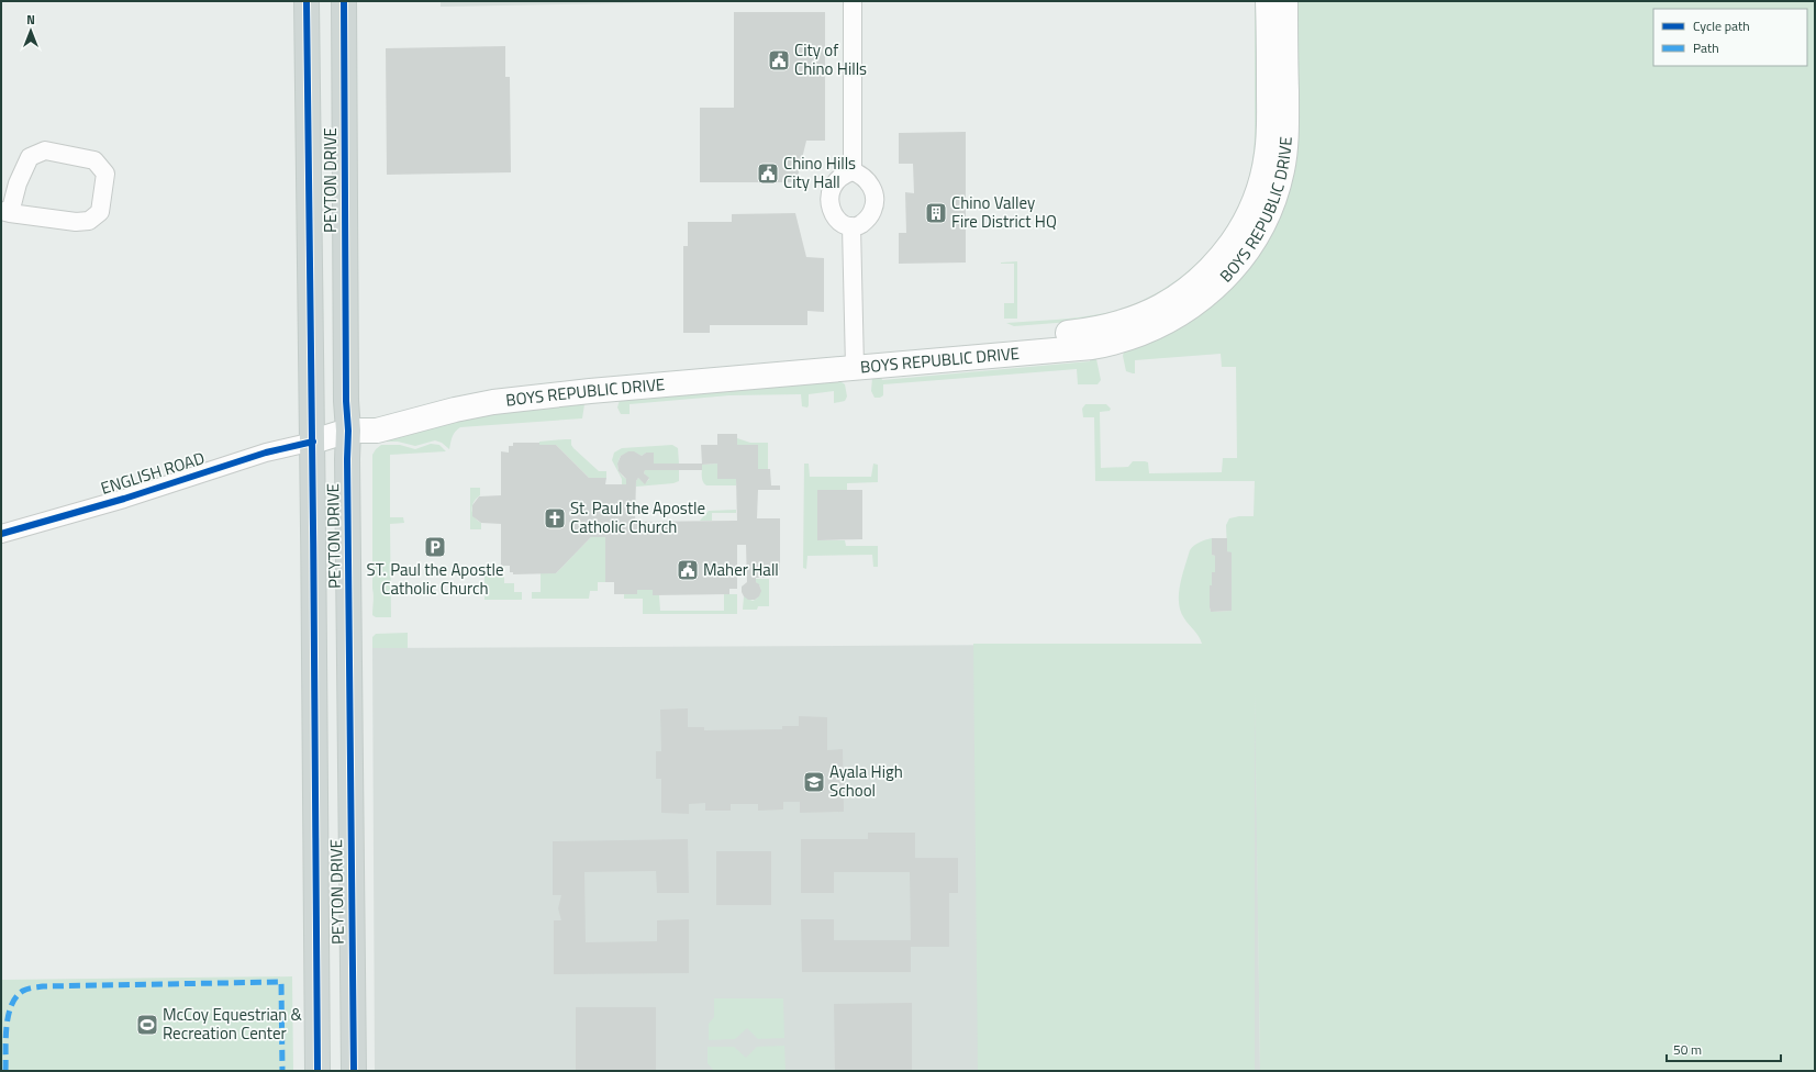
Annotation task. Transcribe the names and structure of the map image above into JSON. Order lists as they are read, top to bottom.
{
  "streets": {
    "main road": ["PEYTON DRIVE", "BOYS REPUBLIC DRIVE"],
    "street": ["ENGLISH ROAD"]
  },
  "crossings": [
    ["PEYTON DRIVE", "BOYS REPUBLIC DRIVE"],
    ["PEYTON DRIVE", "ENGLISH ROAD"],
    ["BOYS REPUBLIC DRIVE", "ENGLISH ROAD"]
  ],
  "places": {
    "public building": ["City of Chino Hills", "Chino Hills City Hall", "Maher Hall"],
    "building": ["Chino Valley Fire District HQ"],
    "church": ["St. Paul the Apostle Catholic Church"],
    "parking": ["ST. Paul the Apostle Catholic Church"],
    "school or university": ["Ayala High School"],
    "sports": ["McCoy Equestrian & Recreation Center"]
  },
  "legend": ["Cycle path", "Path"],
  "scale_bar": "50 m",
  "north": "top"
}
